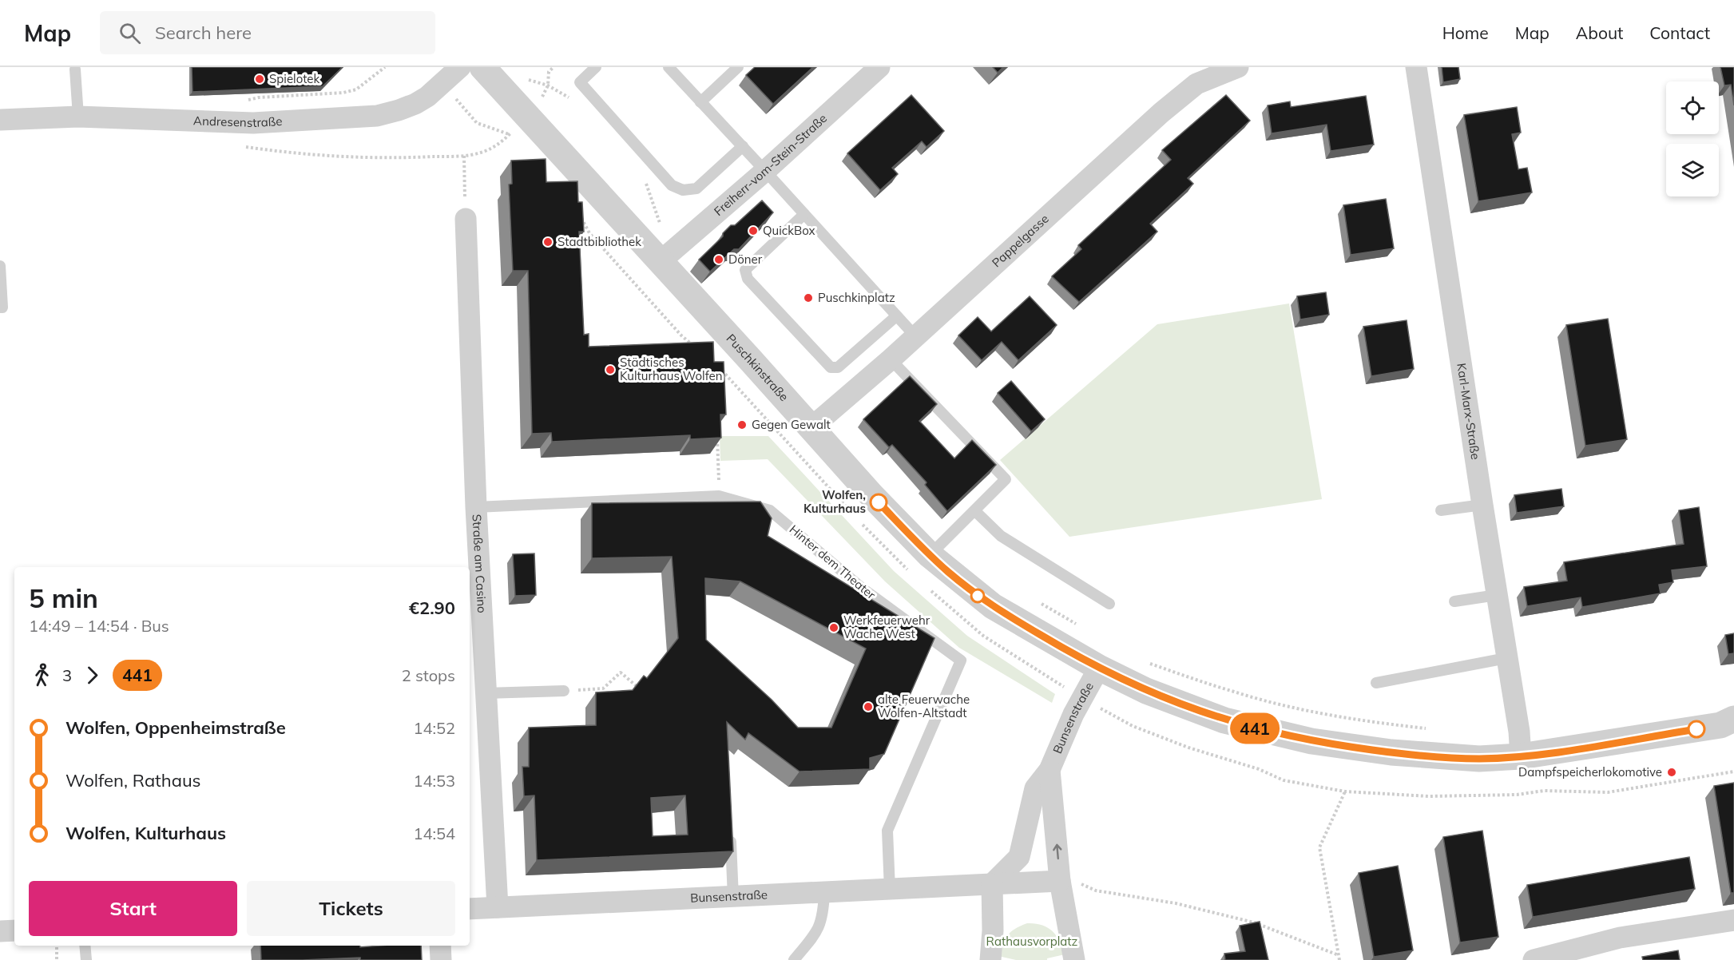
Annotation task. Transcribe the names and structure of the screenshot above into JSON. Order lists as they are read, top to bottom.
{
  "streets": {
    "street": [
      "Andresenstraße",
      "Freiherr-vom-Stein-Straße",
      "Pappelgasse",
      "Puschkinstraße",
      "Karl-Marx-Straße",
      "Straße am Casino",
      "Bunsenstraße"
    ],
    "lane": ["Hinter dem Theater"]
  },
  "crossings": [
    ["Freiherr-vom-Stein-Straße", "Puschkinstraße"],
    ["Pappelgasse", "Puschkinstraße"],
    ["Puschkinstraße", "Karl-Marx-Straße"],
    ["Puschkinstraße", "Bunsenstraße"],
    ["Hinter dem Theater", "Straße am Casino"],
    ["Hinter dem Theater", "Bunsenstraße"],
    ["Straße am Casino", "Bunsenstraße"]
  ],
  "parks": ["Rathausvorplatz"],
  "places": [
    "Spielotek",
    "QuickBox",
    "Stadtbibliothek",
    "Döner",
    "Puschkinplatz",
    "Städtisches Kulturhaus Wolfen",
    "Gegen Gewalt",
    "Wolfen, Kulturhaus",
    "Werkfeuerwehr Wache West",
    "alte Feuerwache Wolfen-Altstadt",
    "Dampfspeicherlokomotive"
  ],
  "lines": ["bus line 441"],
  "page": {
    "header": "Map",
    "search": "Search here",
    "nav": [
      "Home",
      "Map",
      "About",
      "Contact"
    ],
    "on_map": "441",
    "heading": ["5 min", "14:49 – 14:54 · Bus", "€2.90"],
    "legs": ["3", "441", "2 stops"],
    "list": [
      {
        "name": "Wolfen, Oppenheimstraße",
        "value": "14:52"
      },
      {
        "name": "Wolfen, Rathaus",
        "value": "14:53"
      },
      {
        "name": "Wolfen, Kulturhaus",
        "value": "14:54"
      }
    ],
    "buttons": ["Start", "Tickets"]
  }
}
